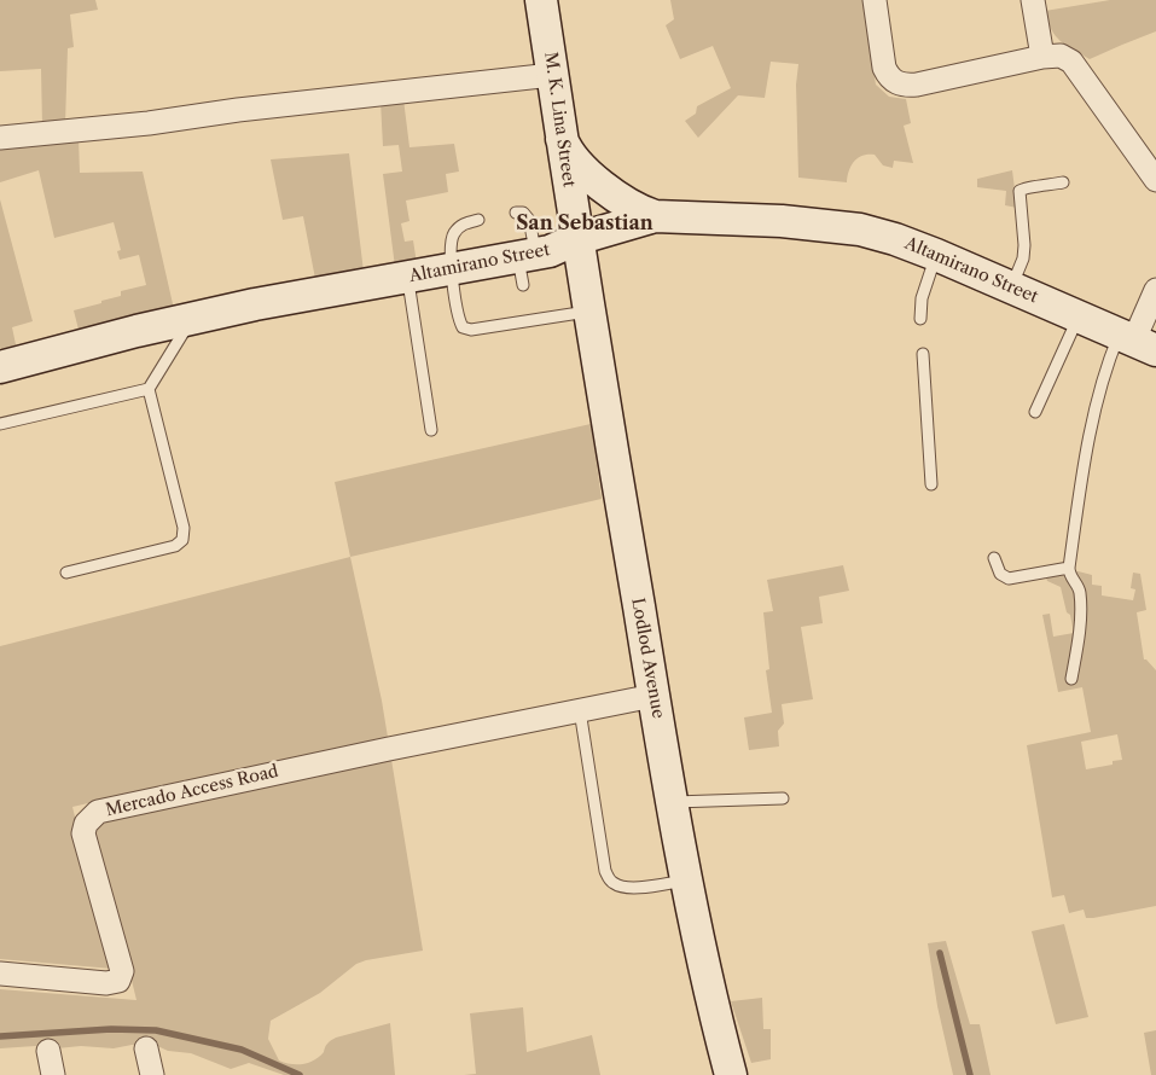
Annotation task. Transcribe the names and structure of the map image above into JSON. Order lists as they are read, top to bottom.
{
  "streets": {
    "main road": ["M. K. Lina Street", "Altamirano Street", "Lodlod Avenue"],
    "street": ["Mercado Access Road"]
  },
  "crossings": [
    ["M. K. Lina Street", "Altamirano Street"],
    ["M. K. Lina Street", "Lodlod Avenue"],
    ["Altamirano Street", "Lodlod Avenue"]
  ],
  "districts": ["San Sebastian"]
}
